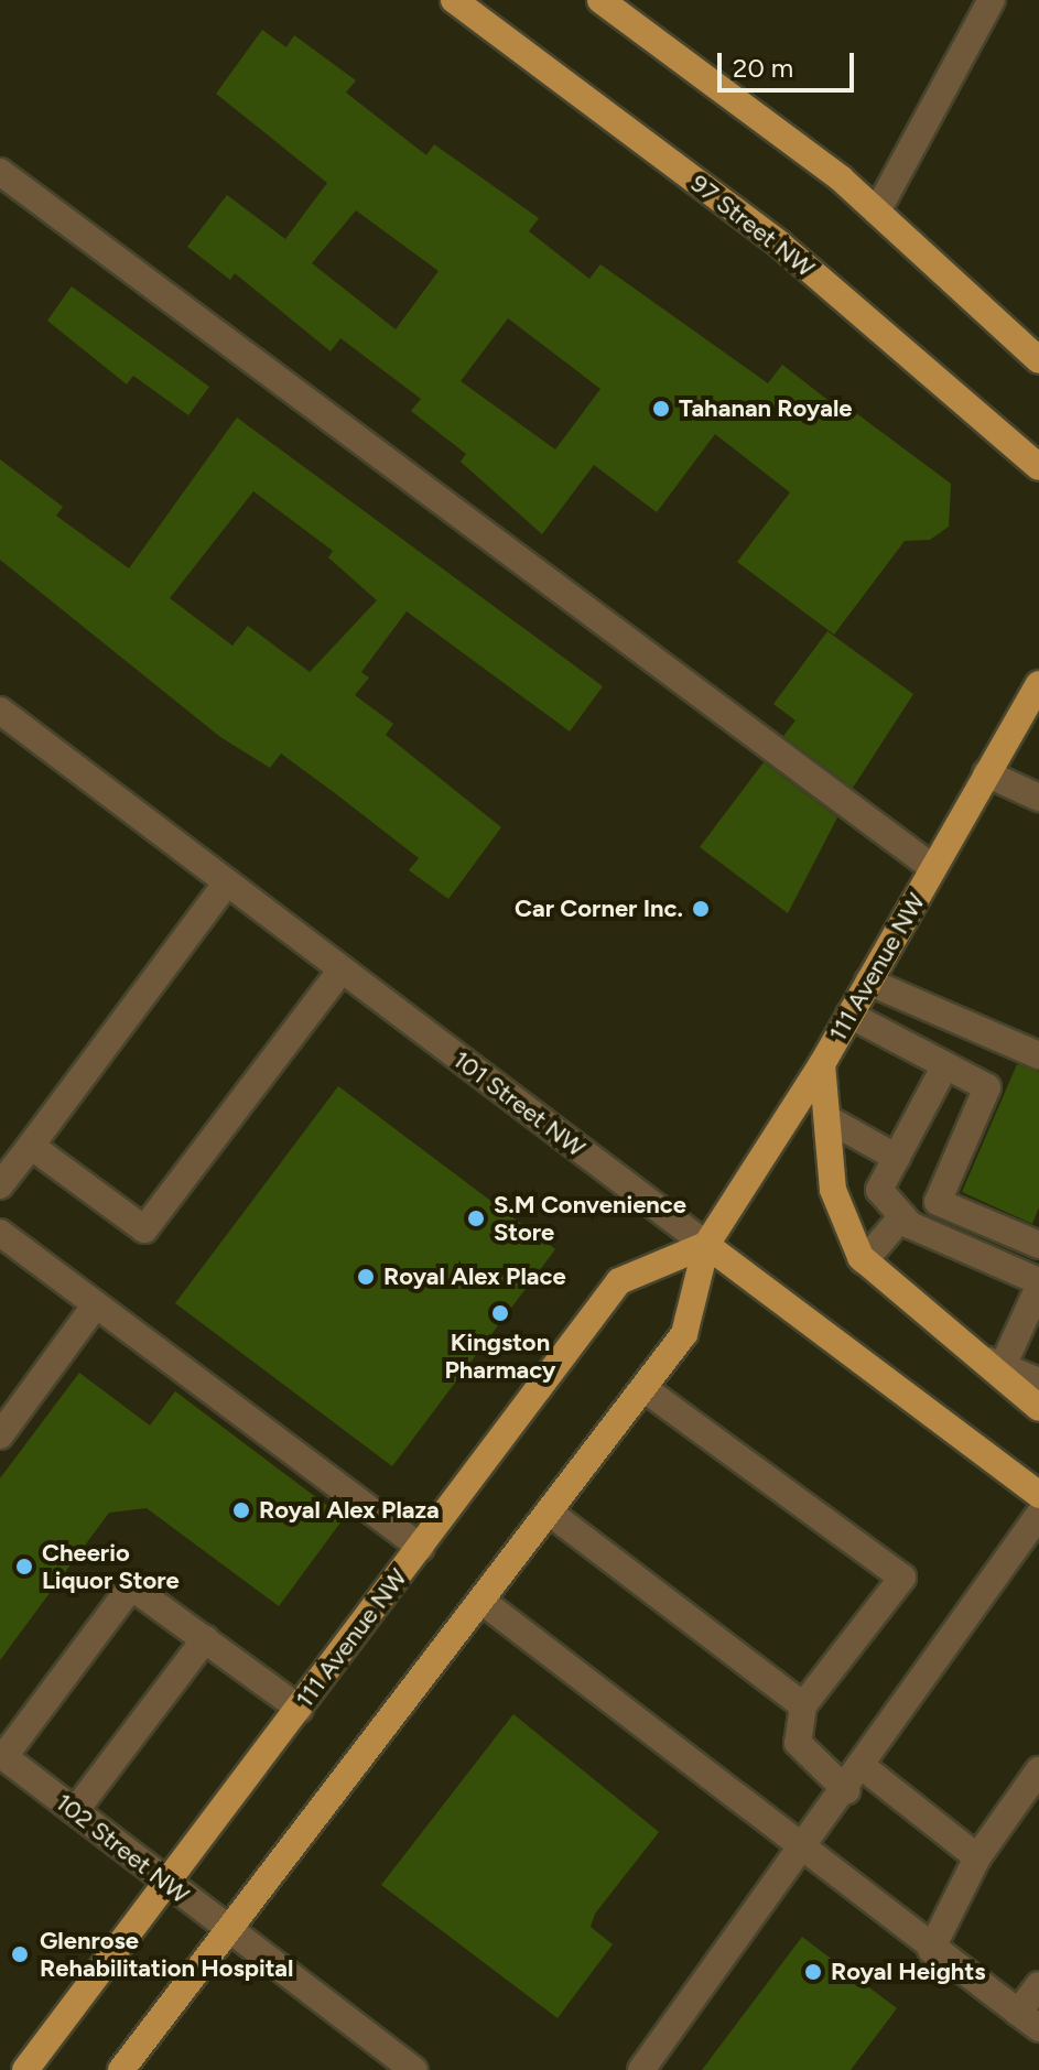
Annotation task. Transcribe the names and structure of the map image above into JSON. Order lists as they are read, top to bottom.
{
  "streets": {
    "main road": ["97 Street NW", "111 Avenue NW", "101 Street NW"],
    "street": ["102 Street NW"]
  },
  "crossings": [
    ["111 Avenue NW", "101 Street NW"],
    ["111 Avenue NW", "102 Street NW"]
  ],
  "places": [
    "Tahanan Royale",
    "Car Corner Inc.",
    "S.M Convenience Store",
    "Royal Alex Place",
    "Kingston Pharmacy",
    "Royal Alex Plaza",
    "Cheerio Liquor Store",
    "Glenrose Rehabilitation Hospital",
    "Royal Heights"
  ],
  "scale_bar": "20 m"
}
